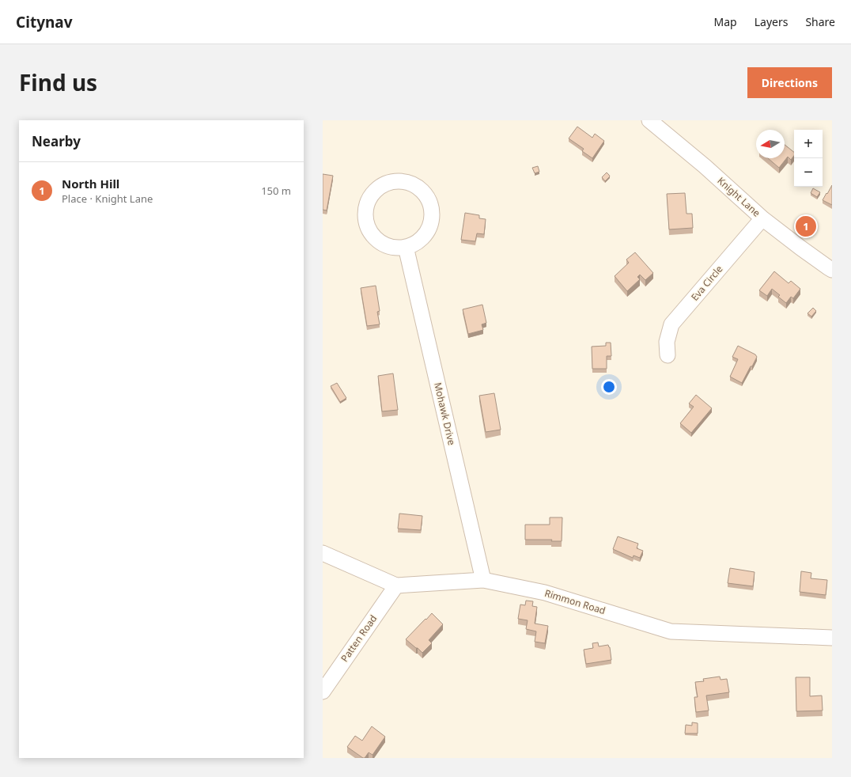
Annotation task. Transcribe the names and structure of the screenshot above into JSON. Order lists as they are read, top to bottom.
{
  "streets": {
    "street": [
      "Knight Lane",
      "Eva Circle",
      "Mohawk Drive",
      "Rimmon Road",
      "Patten Road"
    ]
  },
  "crossings": [
    ["Knight Lane", "Eva Circle"],
    ["Mohawk Drive", "Rimmon Road"],
    ["Rimmon Road", "Patten Road"]
  ],
  "north": "left",
  "page": {
    "header": "Citynav",
    "nav": ["Map", "Layers", "Share"],
    "title": "Find us",
    "buttons": "Directions",
    "heading": "Nearby",
    "map_buttons": ["+", "−"],
    "list": [
      {
        "mark": "1",
        "name": "North Hill",
        "note": "Place · Knight Lane",
        "value": "150 m"
      }
    ],
    "pins": "1"
  }
}
